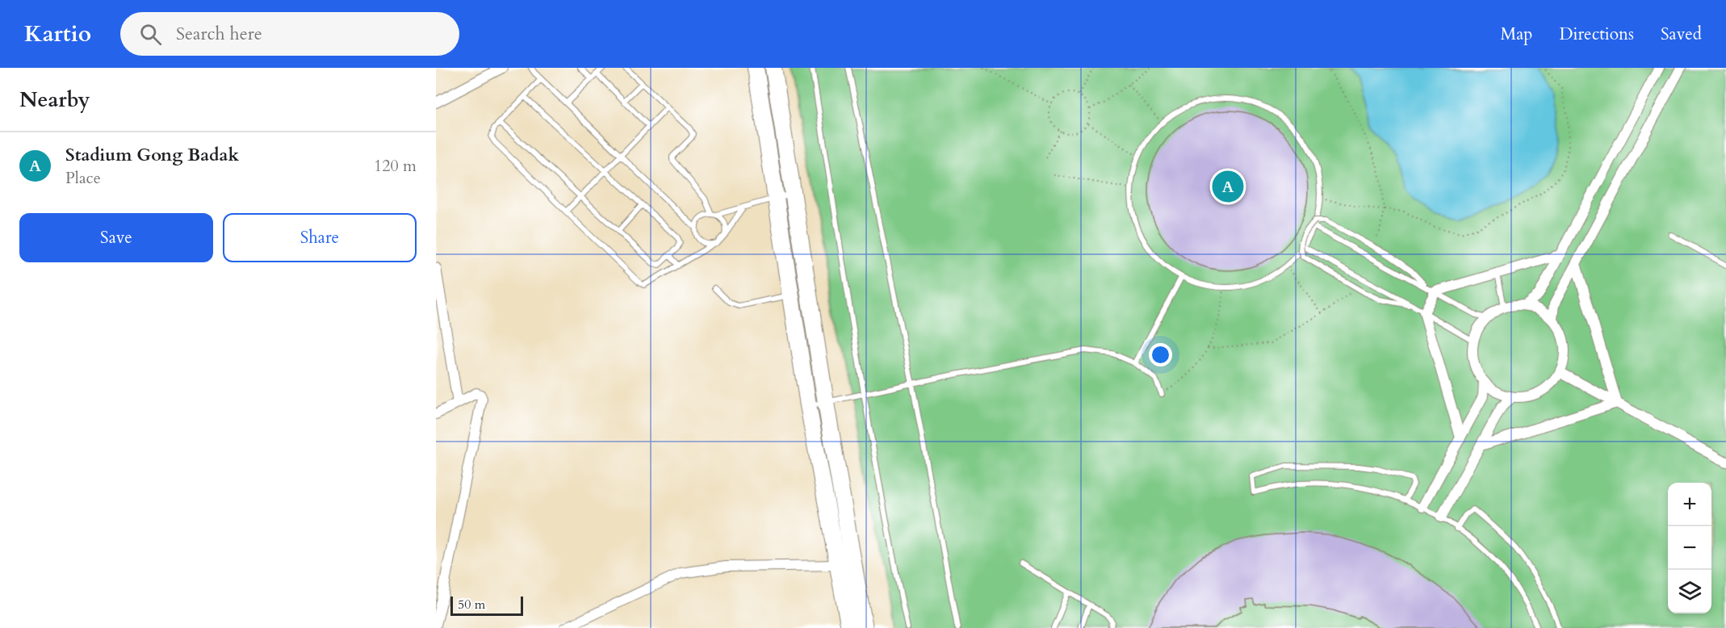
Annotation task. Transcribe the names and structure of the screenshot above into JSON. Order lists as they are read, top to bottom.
{
  "scale_bar": "50 m",
  "page": {
    "header": "Kartio",
    "search": "Search here",
    "nav": ["Map", "Directions", "Saved"],
    "heading": "Nearby",
    "list": [
      {
        "mark": "A",
        "name": "Stadium Gong Badak",
        "note": "Place",
        "value": "120 m"
      }
    ],
    "pins": "A",
    "buttons": ["Save", "Share"],
    "map_buttons": ["+", "−"],
    "scale": "50 m"
  }
}
